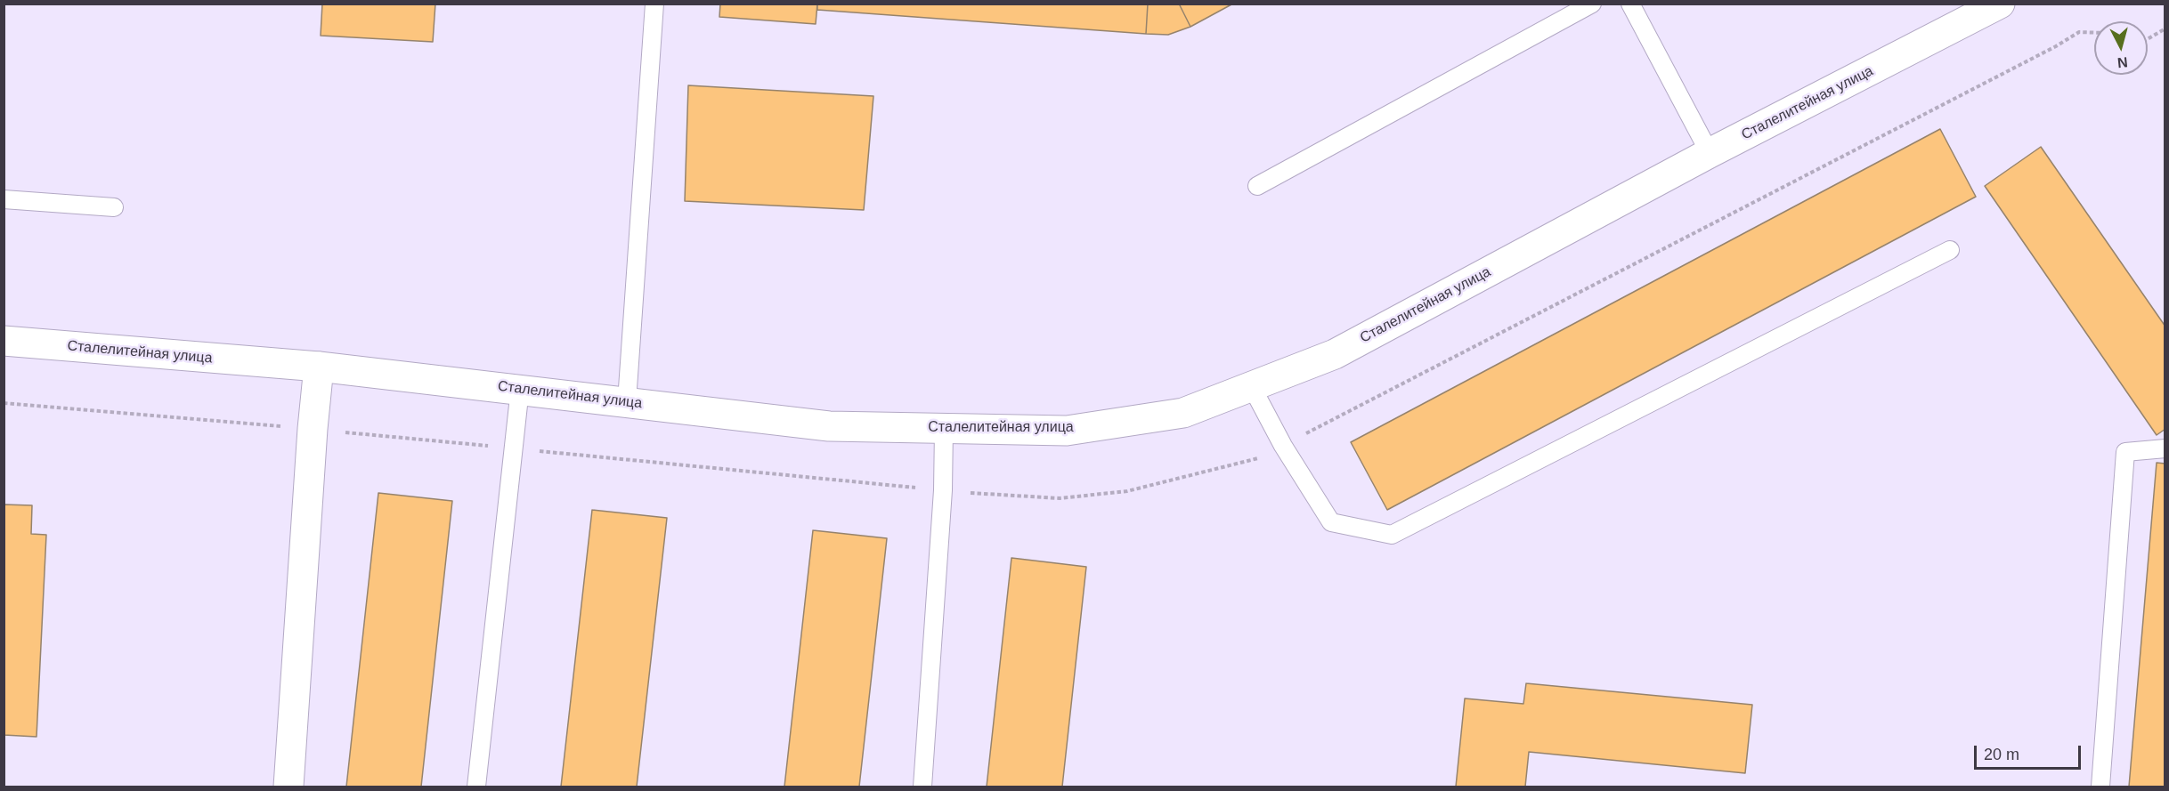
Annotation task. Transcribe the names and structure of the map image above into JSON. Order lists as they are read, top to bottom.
{
  "streets": {
    "street": ["Сталелитейная улица"]
  },
  "scale_bar": "20 m",
  "north": "bottom"
}
